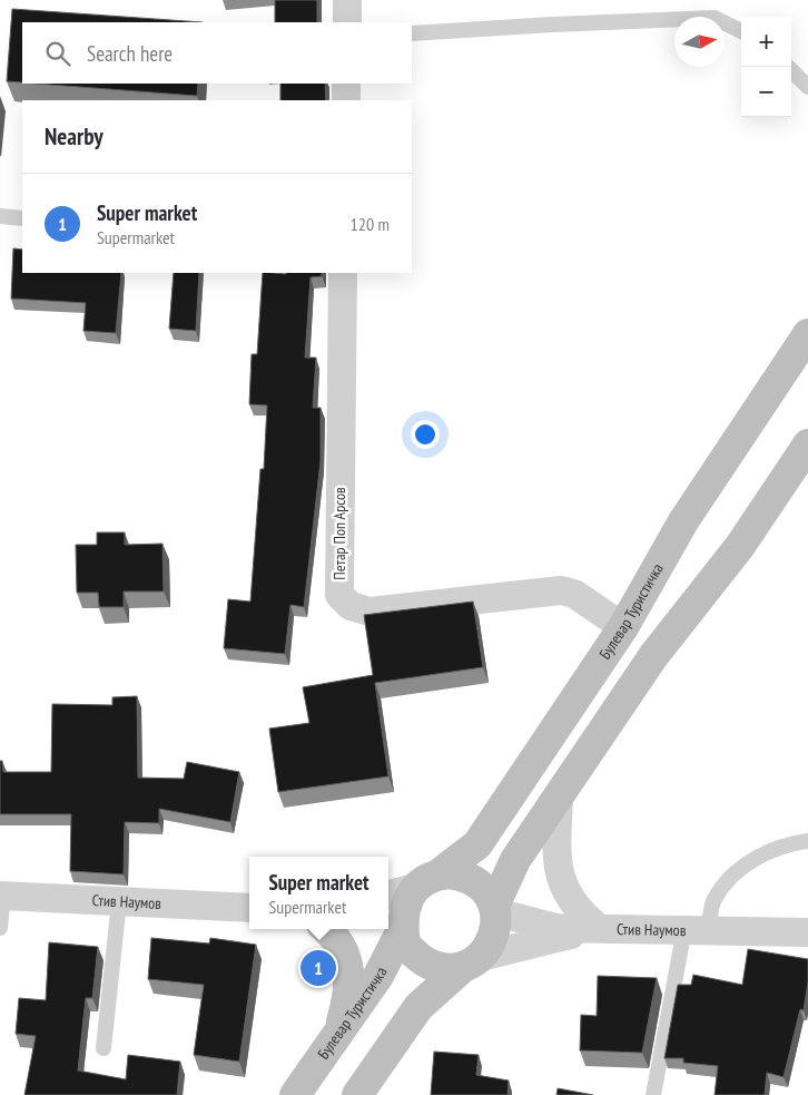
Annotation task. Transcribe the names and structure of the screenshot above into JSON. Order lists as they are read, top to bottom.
{
  "streets": {
    "main road": ["Булевар Туристичка"],
    "street": ["Петар Поп Арсов", "Стив Наумов"]
  },
  "crossings": [
    ["Петар Поп Арсов", "Булевар Туристичка"],
    ["Булевар Туристичка", "Стив Наумов"]
  ],
  "north": "right",
  "page": {
    "map_buttons": ["+", "−"],
    "search": "Search here",
    "heading": "Nearby",
    "list": [
      {
        "mark": "1",
        "name": "Super market",
        "note": "Supermarket",
        "value": "120 m"
      }
    ],
    "popup": ["Super market", "Supermarket"],
    "pins": "1"
  }
}
